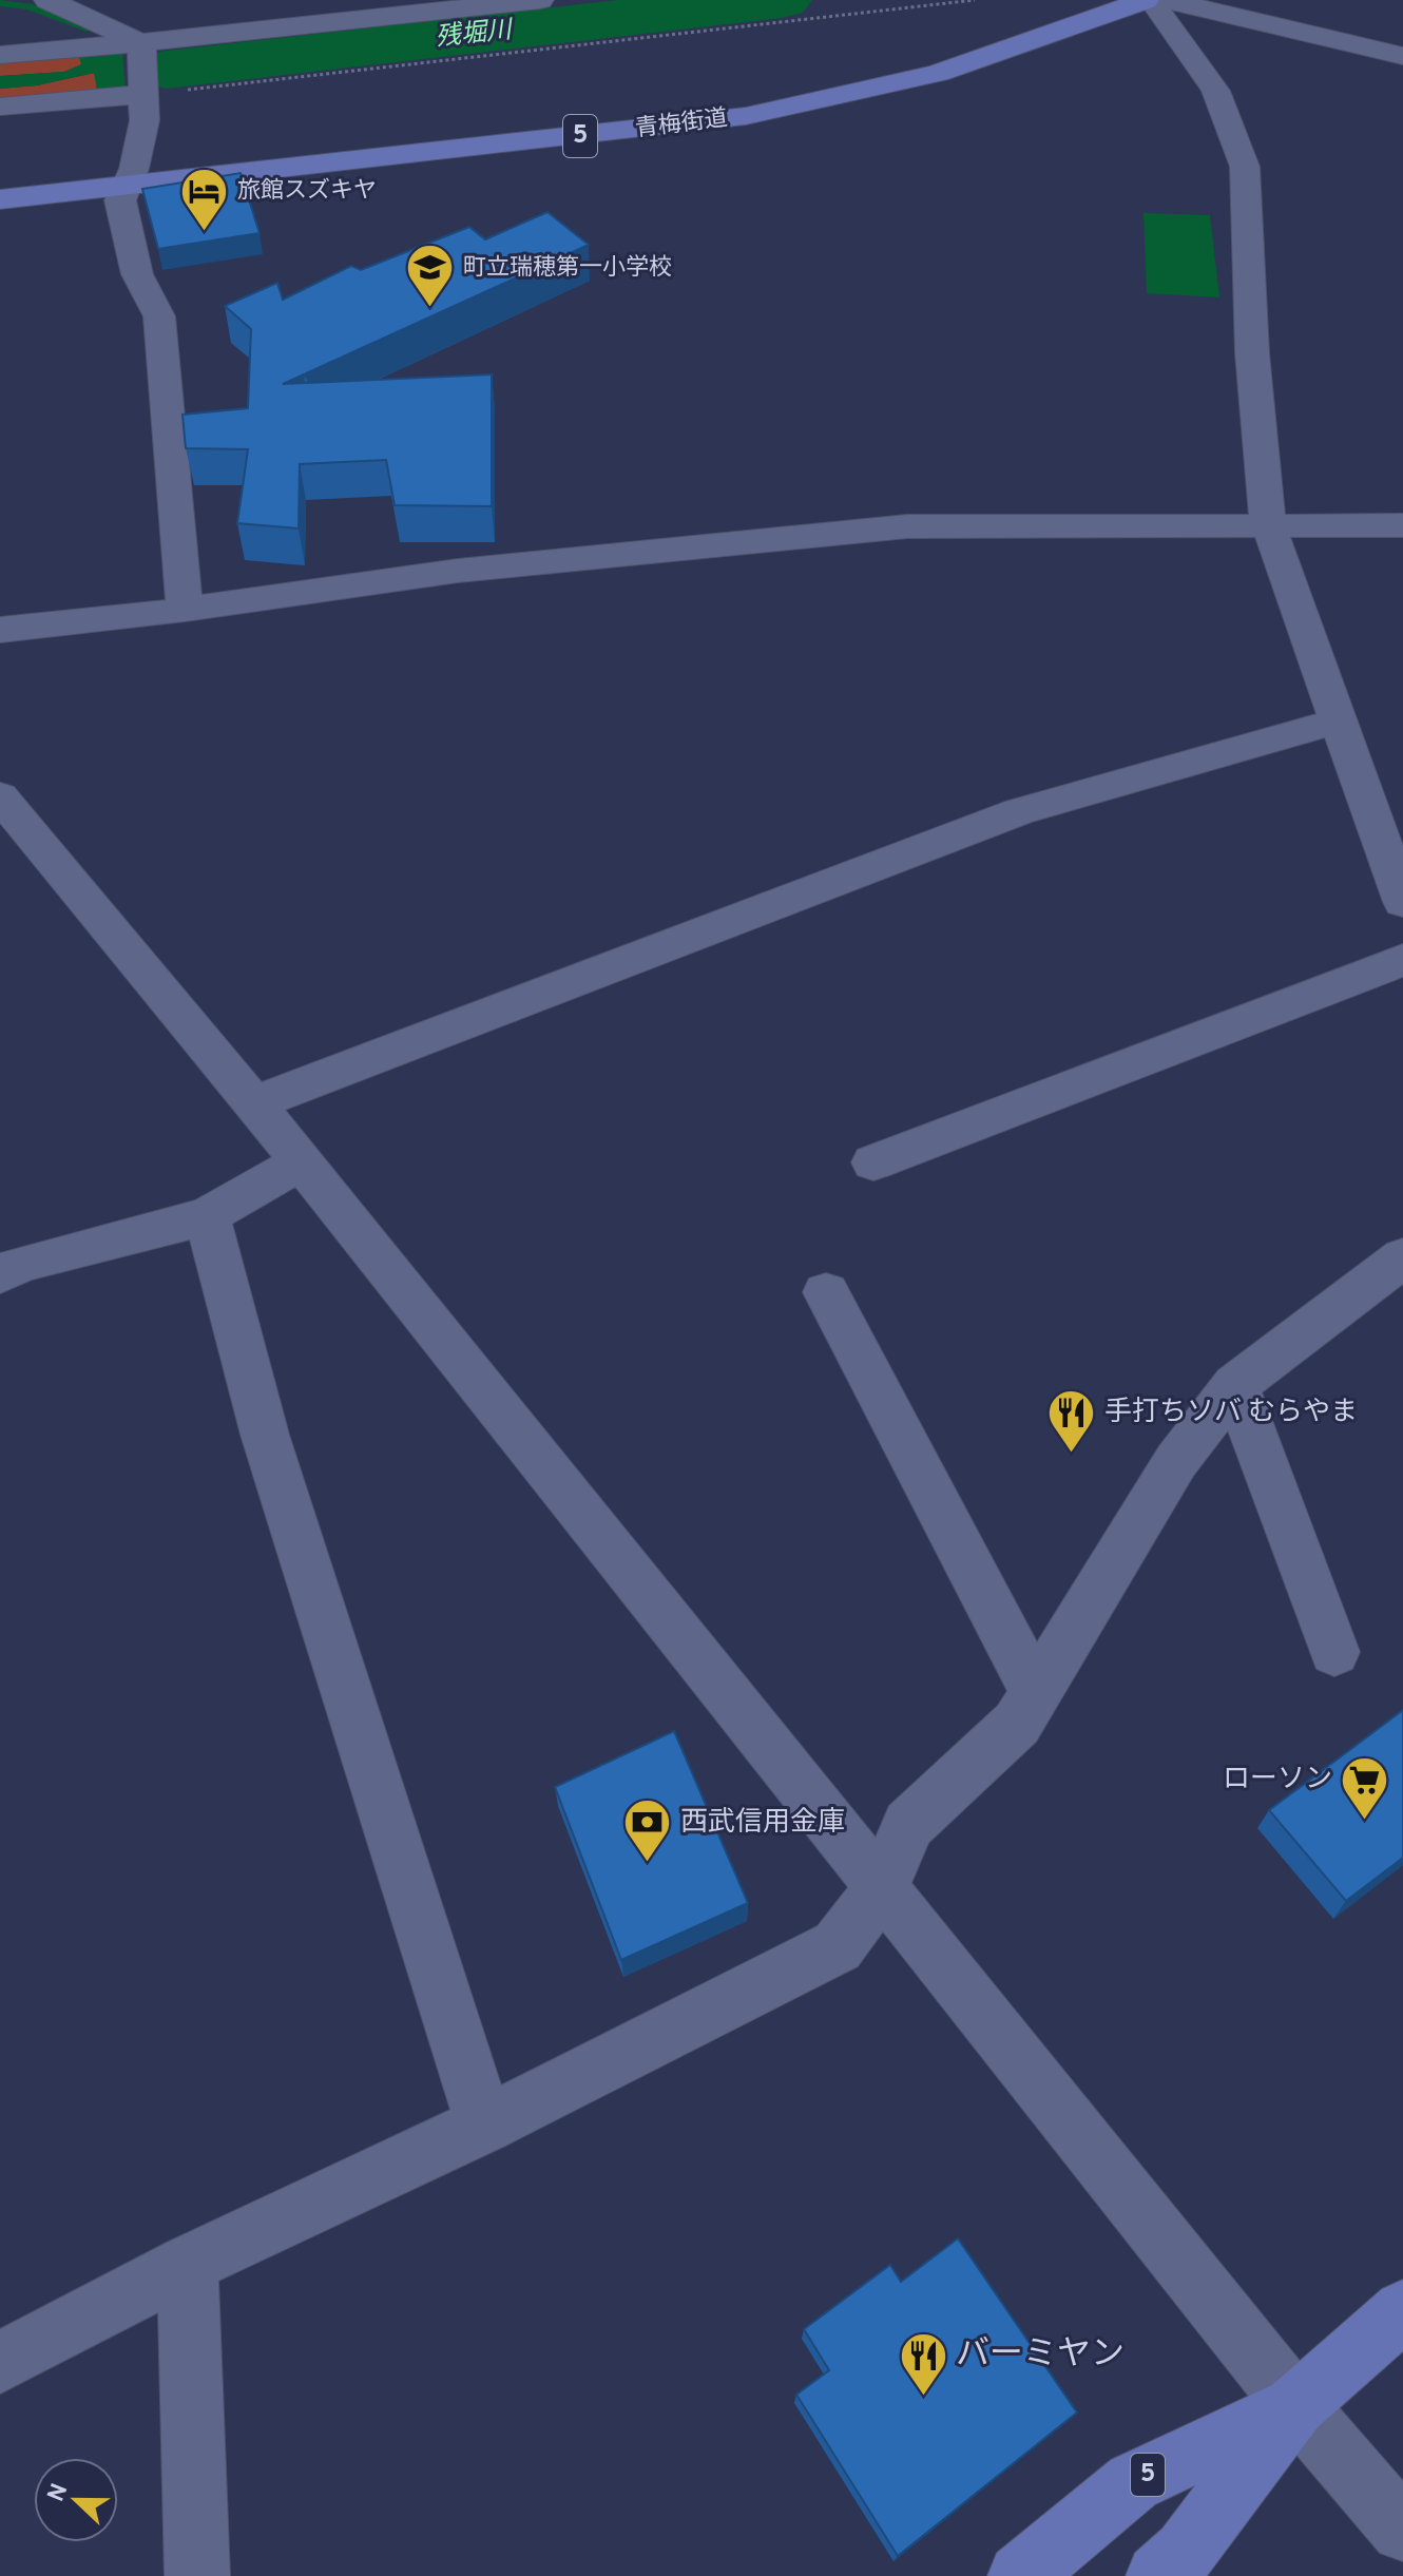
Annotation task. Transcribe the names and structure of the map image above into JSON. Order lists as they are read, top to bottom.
{
  "streets": {
    "main road": ["青梅街道", "5"]
  },
  "water": ["残堀川"],
  "places": {
    "hotel": ["旅館スズキヤ"],
    "school or university": ["町立瑞穂第一小学校"],
    "restaurant": ["手打ちソバ むらやま", "バーミヤン"],
    "supermarket": ["ローソン"],
    "bank": ["西武信用金庫"]
  },
  "north": "left"
}
